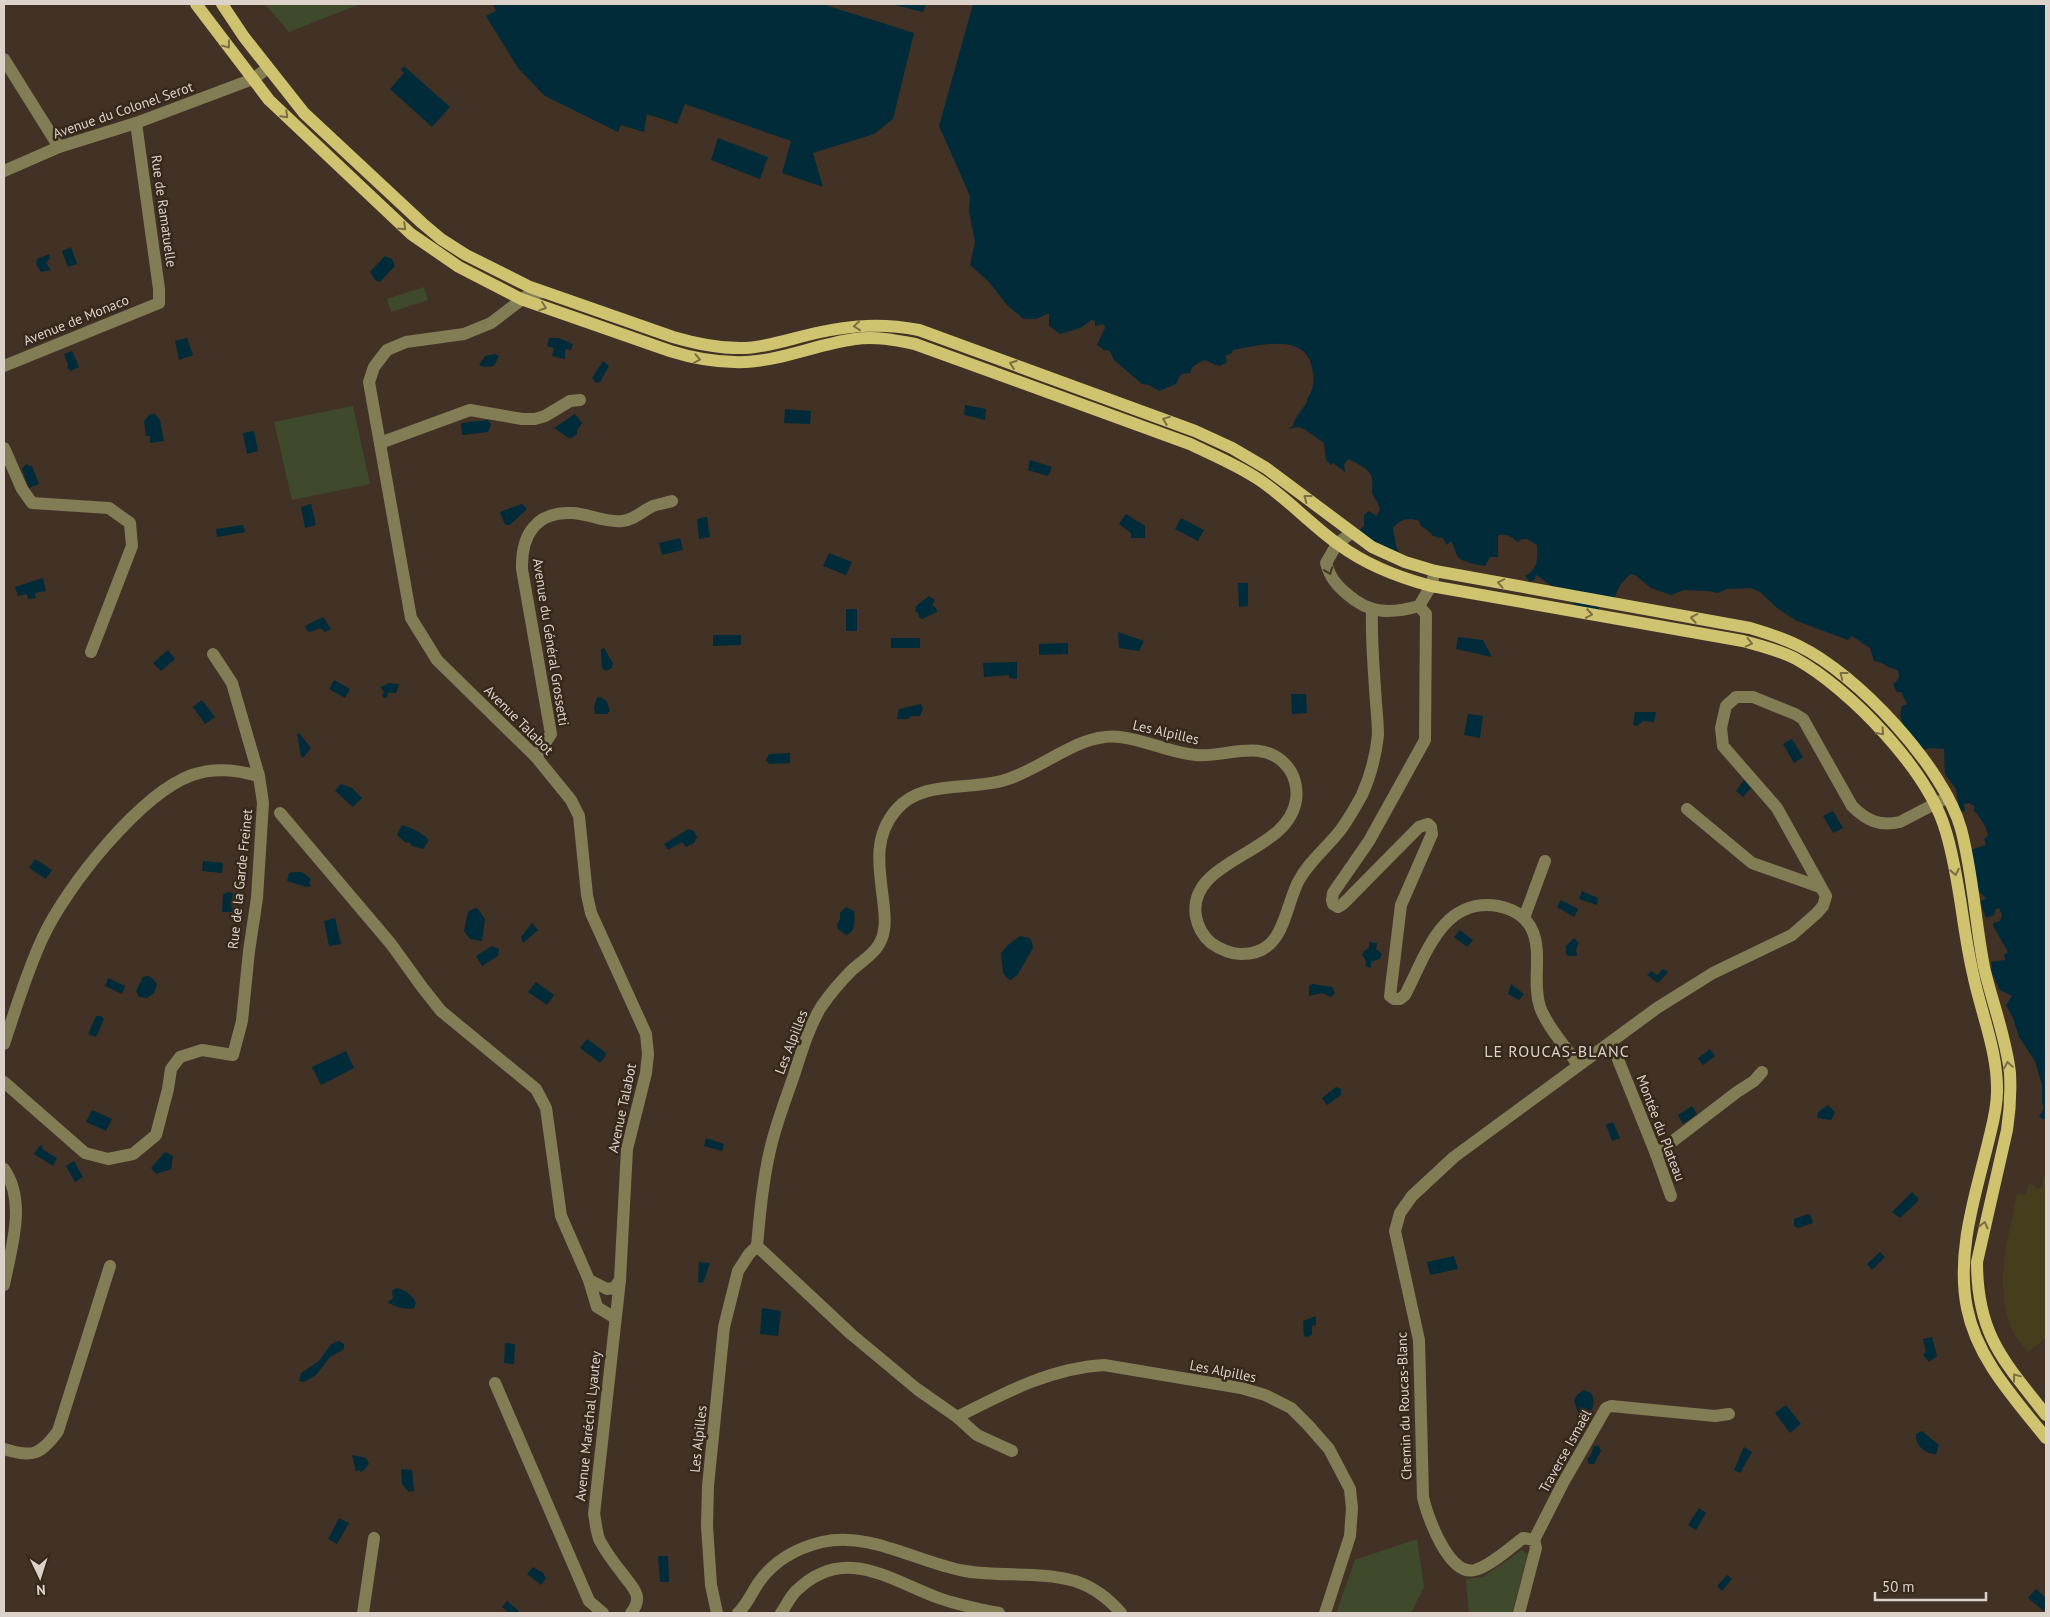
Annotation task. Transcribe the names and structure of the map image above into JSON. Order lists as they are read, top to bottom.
{
  "streets": {
    "street": [
      "Avenue du Colonel Serot",
      "Rue de Ramatuelle",
      "Avenue de Monaco",
      "Avenue du Général Grossetti",
      "Avenue Talabot",
      "Les Alpilles",
      "Rue de la Garde Freinet",
      "Montée du Plateau",
      "Chemin du Roucas-Blanc",
      "Avenue Maréchal Lyautey",
      "Traverse Ismaël"
    ]
  },
  "crossings": [
    ["Avenue du Colonel Serot", "Rue de Ramatuelle"],
    ["Rue de Ramatuelle", "Avenue de Monaco"],
    ["Avenue du Général Grossetti", "Avenue Talabot"],
    ["Avenue Talabot", "Avenue Maréchal Lyautey"],
    ["Montée du Plateau", "Chemin du Roucas-Blanc"],
    ["Chemin du Roucas-Blanc", "Traverse Ismaël"]
  ],
  "districts": ["LE ROUCAS-BLANC"],
  "scale_bar": "50 m",
  "north": "bottom"
}
